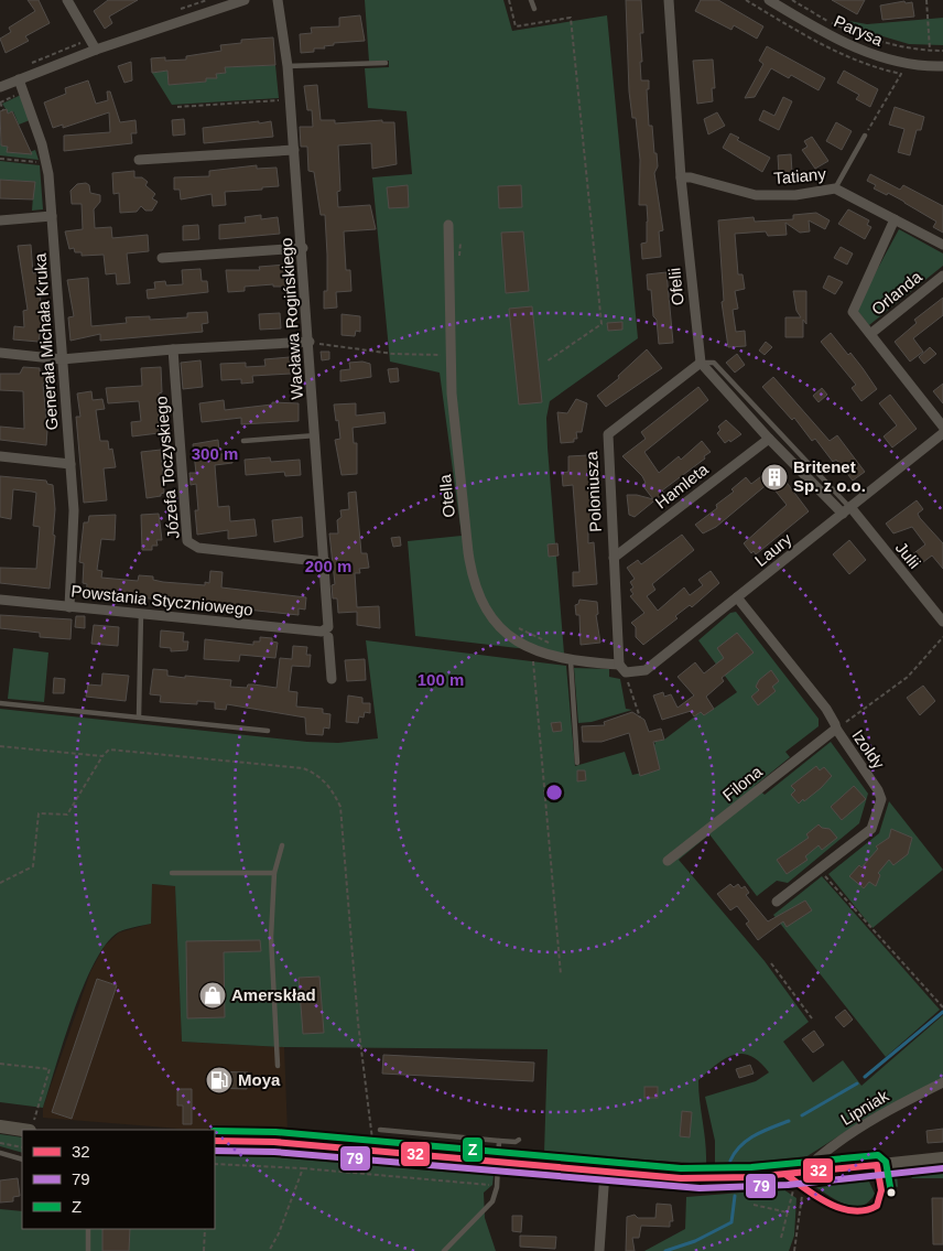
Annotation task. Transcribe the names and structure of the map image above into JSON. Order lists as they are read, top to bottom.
{
  "streets": {
    "street": [
      "Parysa",
      "Tatiany",
      "Ofelii",
      "Orlanda",
      "Wacława Rogińskiego",
      "Generała Michała Kruka",
      "Józefa Toczyskiego",
      "Hamleta",
      "Poloniusza",
      "Otella",
      "Laury",
      "Julii",
      "Powstania Styczniowego",
      "Izoldy",
      "Filona",
      "Lipniak"
    ]
  },
  "crossings": [
    ["Tatiany", "Ofelii"],
    ["Ofelii", "Poloniusza"],
    ["Wacława Rogińskiego", "Józefa Toczyskiego"],
    ["Wacława Rogińskiego", "Powstania Styczniowego"],
    ["Generała Michała Kruka", "Powstania Styczniowego"],
    ["Hamleta", "Poloniusza"],
    ["Poloniusza", "Otella"],
    ["Poloniusza", "Laury"],
    ["Otella", "Laury"],
    ["Laury", "Julii"],
    ["Laury", "Izoldy"],
    ["Izoldy", "Filona"]
  ],
  "places": {
    "building": ["Britenet Sp. z o.o."],
    "shop": ["Amerskład"],
    "fuel station": ["Moya"]
  },
  "lines": ["transit line Z", "transit line 32", "transit line 79"],
  "legend": ["32", "79", "Z"],
  "rings": ["300 m", "200 m", "100 m"]
}
